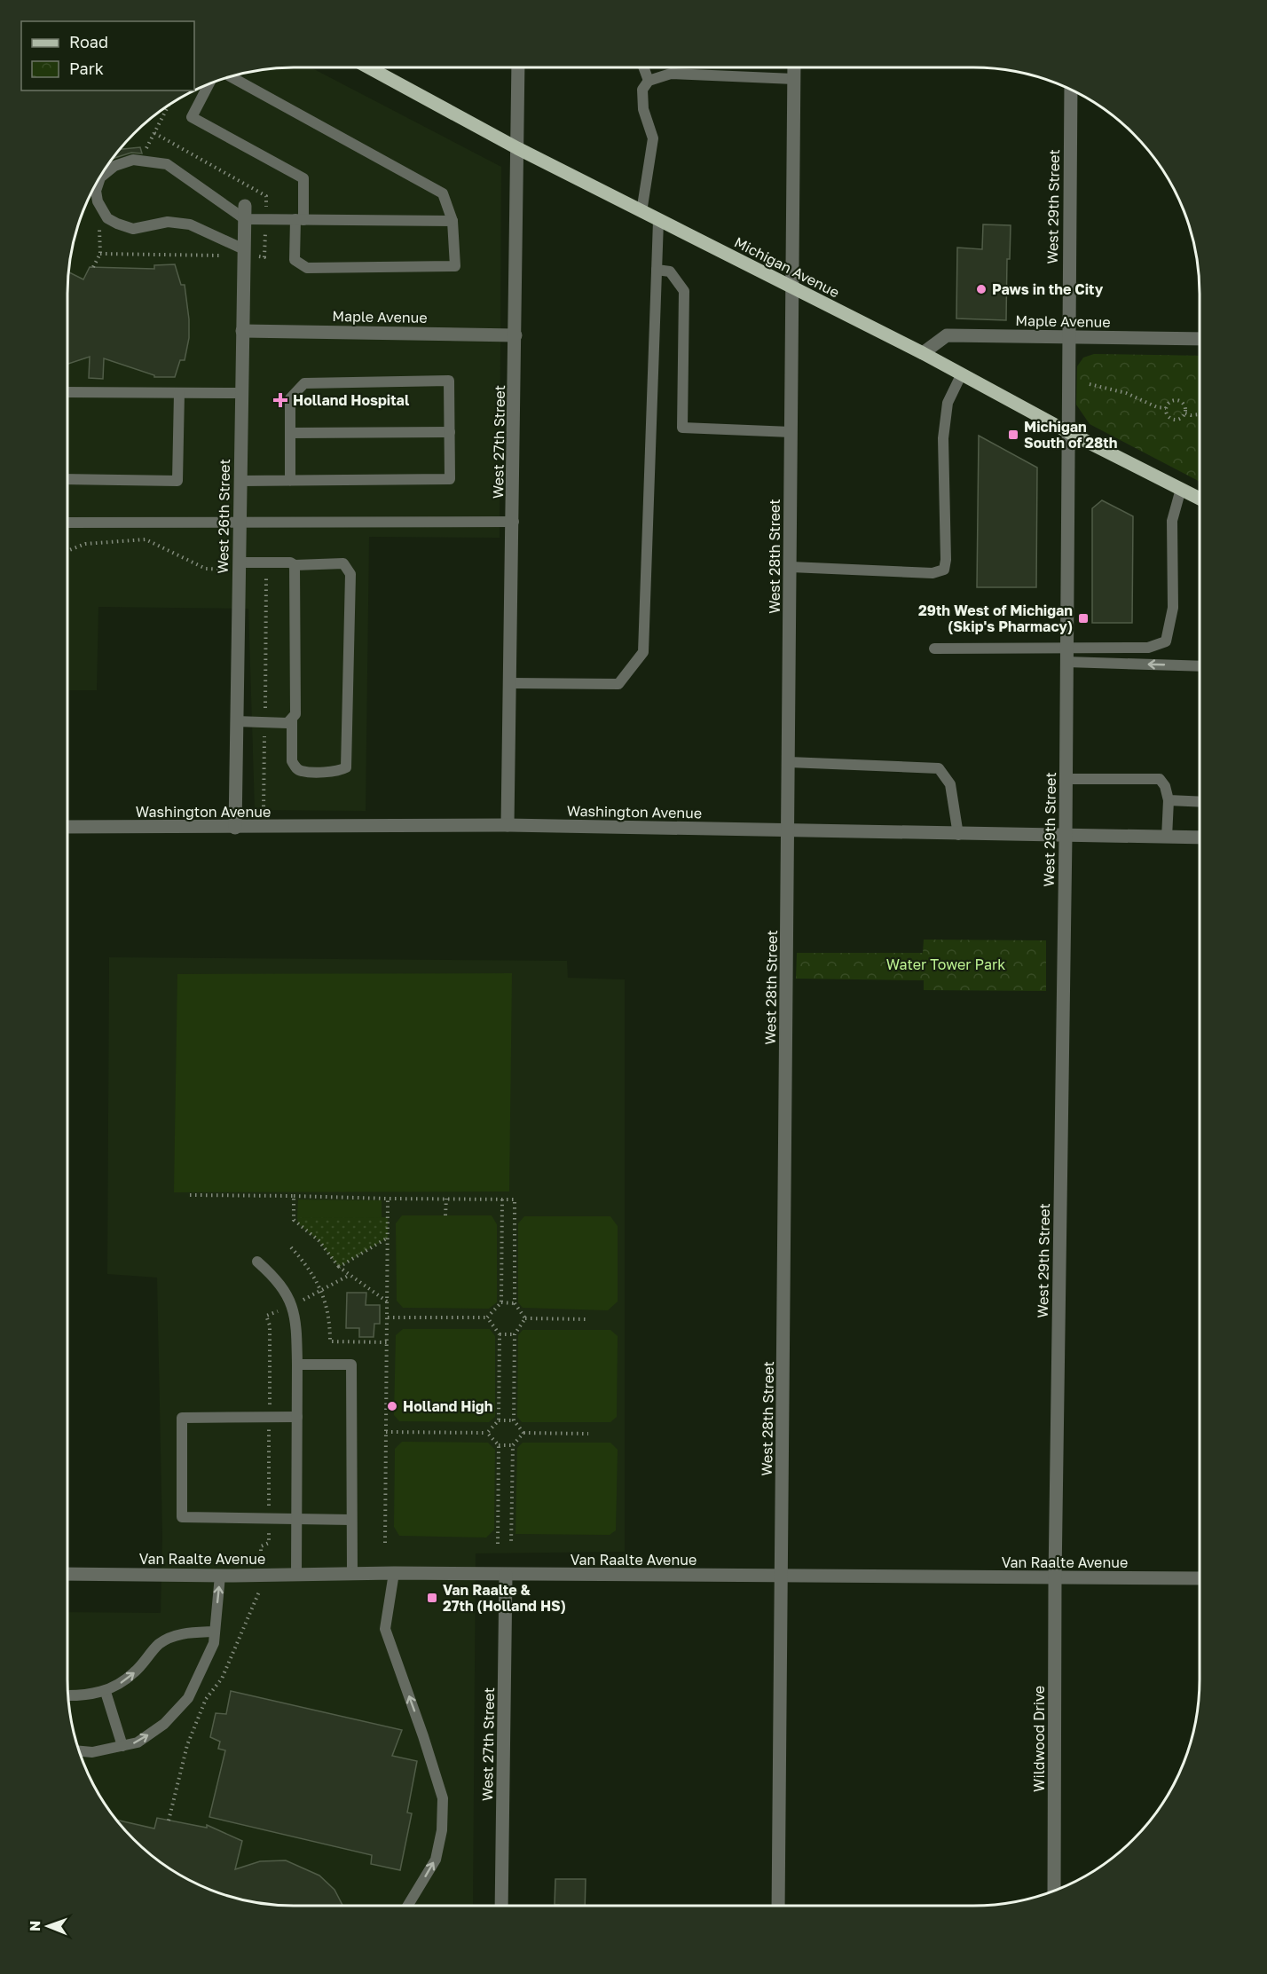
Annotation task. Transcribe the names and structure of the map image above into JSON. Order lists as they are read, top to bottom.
{
  "streets": {
    "main road": ["Michigan Avenue"],
    "street": [
      "West 29th Street",
      "Maple Avenue",
      "West 27th Street",
      "West 26th Street",
      "West 28th Street",
      "Washington Avenue",
      "Van Raalte Avenue",
      "Wildwood Drive"
    ]
  },
  "crossings": [
    ["West 29th Street", "Michigan Avenue"],
    ["West 29th Street", "Maple Avenue"],
    ["West 29th Street", "Washington Avenue"],
    ["West 29th Street", "Van Raalte Avenue"],
    ["West 29th Street", "Wildwood Drive"],
    ["Michigan Avenue", "Maple Avenue"],
    ["Michigan Avenue", "West 27th Street"],
    ["Michigan Avenue", "West 28th Street"],
    ["Maple Avenue", "West 27th Street"],
    ["Maple Avenue", "West 26th Street"],
    ["West 27th Street", "Washington Avenue"],
    ["West 27th Street", "Van Raalte Avenue"],
    ["West 26th Street", "Washington Avenue"],
    ["West 28th Street", "Washington Avenue"],
    ["West 28th Street", "Van Raalte Avenue"],
    ["Van Raalte Avenue", "Wildwood Drive"]
  ],
  "parks": ["Water Tower Park"],
  "places": {
    "other": ["Paws in the City", "Holland High"],
    "health": ["Holland Hospital"],
    "transit": ["Michigan South of 28th", "29th West of Michigan (Skip's Pharmacy)", "Van Raalte & 27th (Holland HS)"]
  },
  "legend": ["Road", "Park"],
  "north": "left"
}
